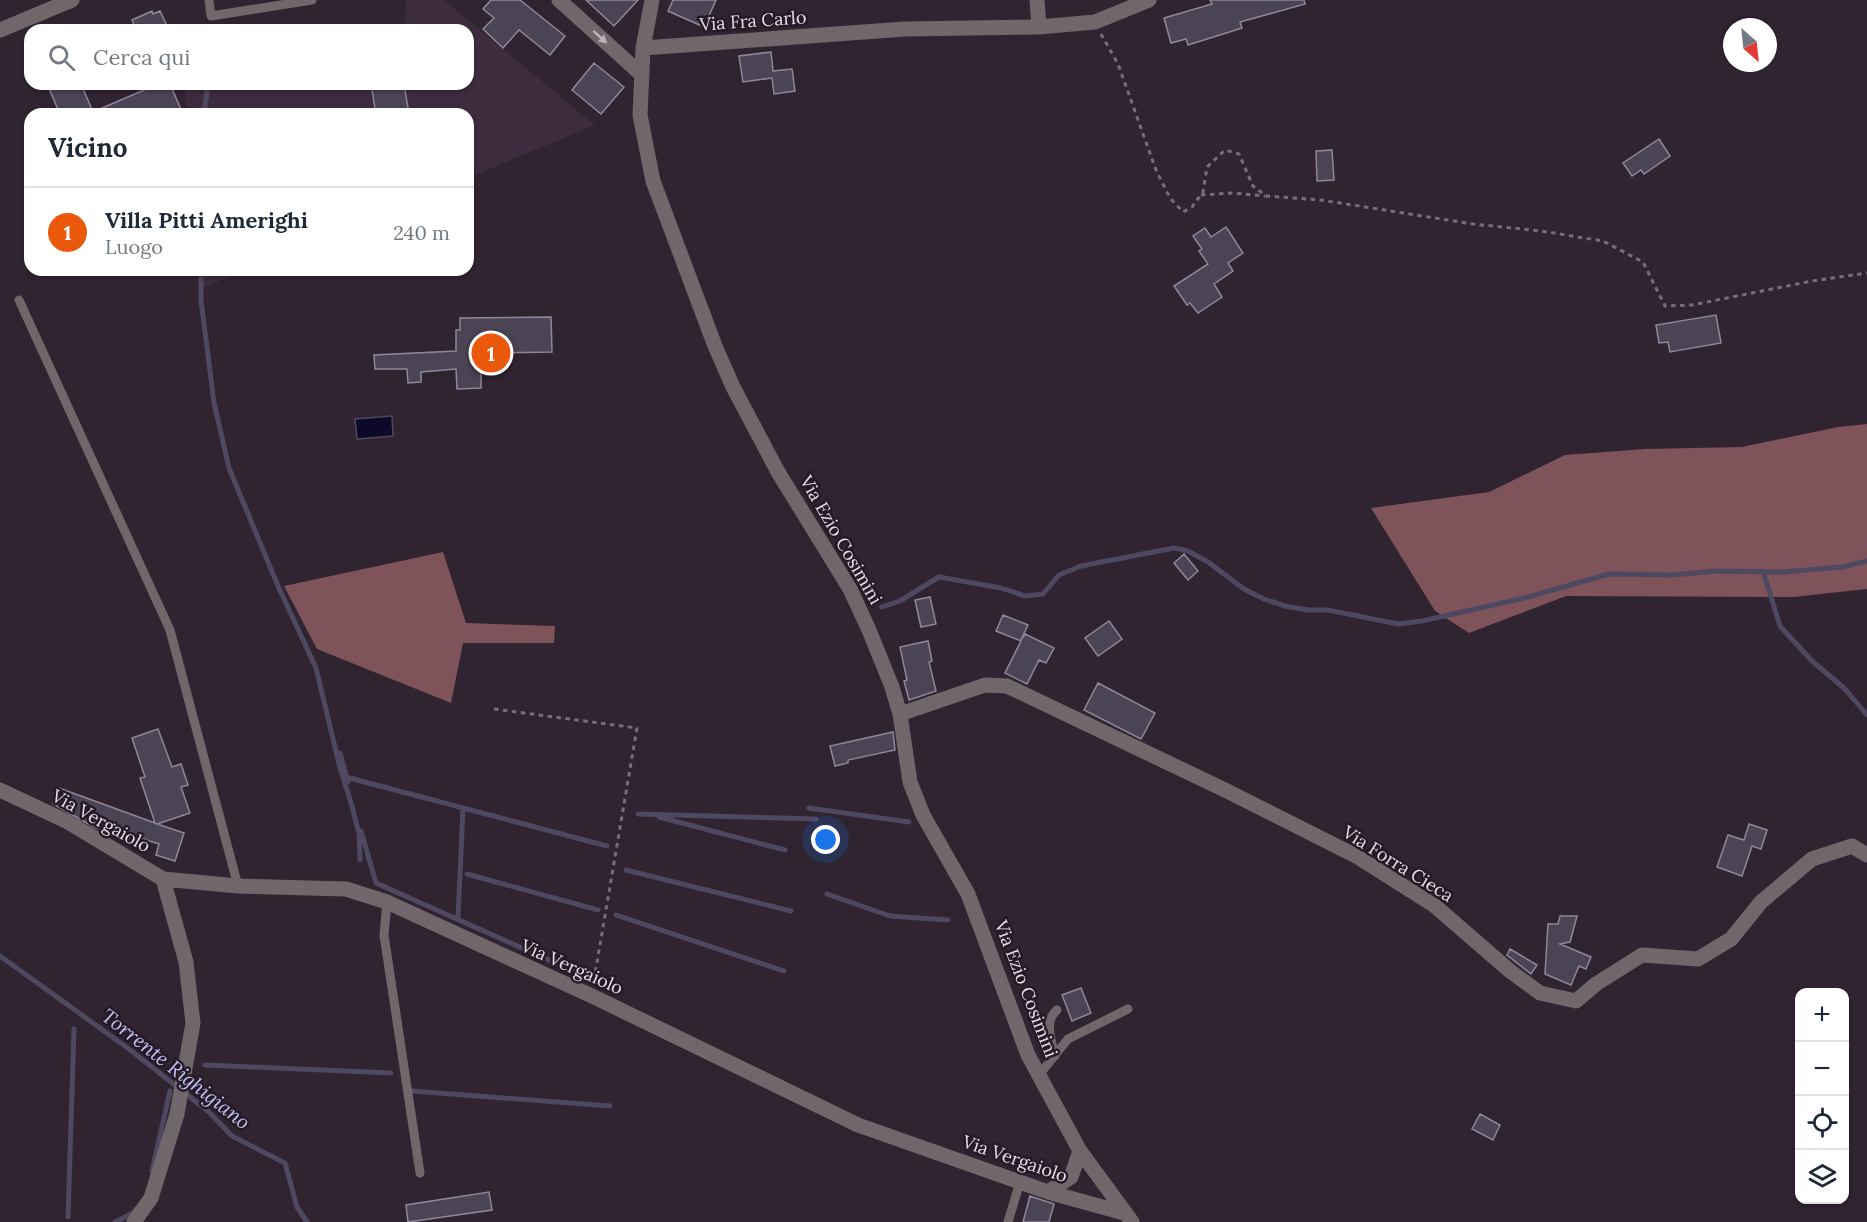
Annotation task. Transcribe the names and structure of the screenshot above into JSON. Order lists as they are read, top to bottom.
{
  "streets": {
    "street": [
      "Via Fra Carlo",
      "Via Ezio Cosimini",
      "Via Vergaiolo",
      "Via Forra Cieca"
    ]
  },
  "crossings": [
    ["Via Fra Carlo", "Via Ezio Cosimini"],
    ["Via Ezio Cosimini", "Via Vergaiolo"],
    ["Via Ezio Cosimini", "Via Forra Cieca"]
  ],
  "water": ["Torrente Righigiano"],
  "north": "bottom right",
  "page": {
    "search": "Cerca qui",
    "heading": "Vicino",
    "list": [
      {
        "mark": "1",
        "name": "Villa Pitti Amerighi",
        "note": "Luogo",
        "value": "240 m"
      }
    ],
    "pins": "1",
    "map_buttons": ["+", "−"]
  }
}
